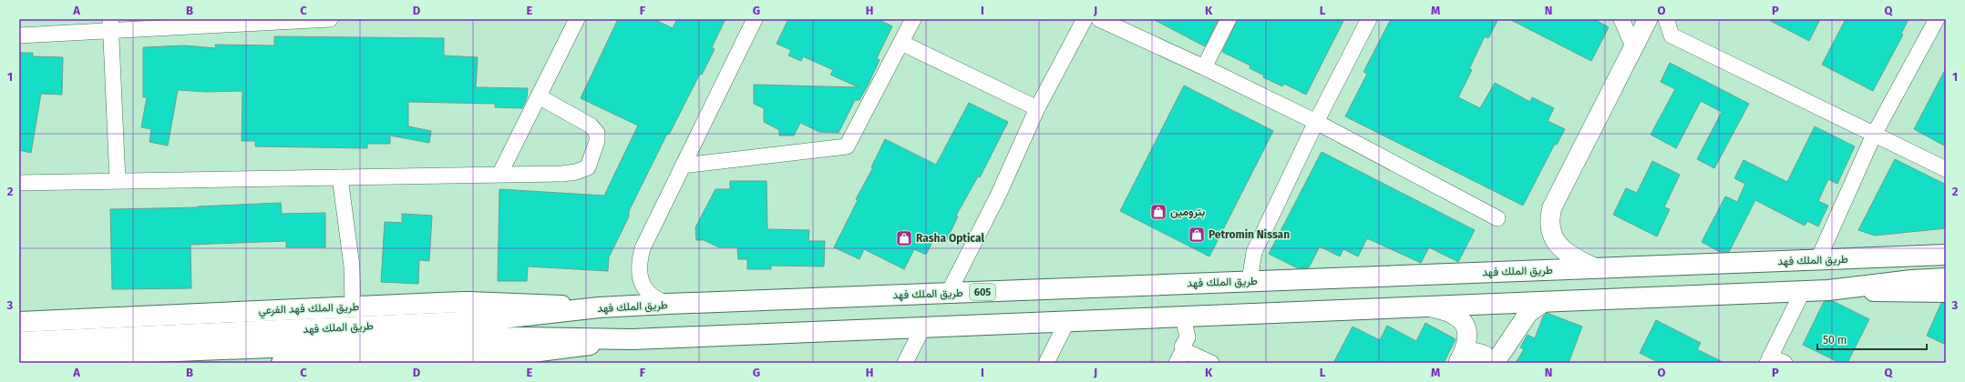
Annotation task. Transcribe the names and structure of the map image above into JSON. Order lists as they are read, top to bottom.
{
  "streets": {
    "main road": ["طريق الملك فهد", "605", "طريق الملك فهد الفرعي"]
  },
  "crossings": [
    ["طريق الملك فهد", "طريق الملك فهد الفرعي"]
  ],
  "places": {
    "shop": ["بترومين", "Petromin Nissan", "Rasha Optical"]
  },
  "scale_bar": "50 m",
  "grid": {
    "columns": [
      "A",
      "B",
      "C",
      "D",
      "E",
      "F",
      "G",
      "H",
      "I",
      "J",
      "K",
      "L",
      "M",
      "N",
      "O",
      "P",
      "Q"
    ],
    "rows": ["1", "2", "3"]
  }
}
